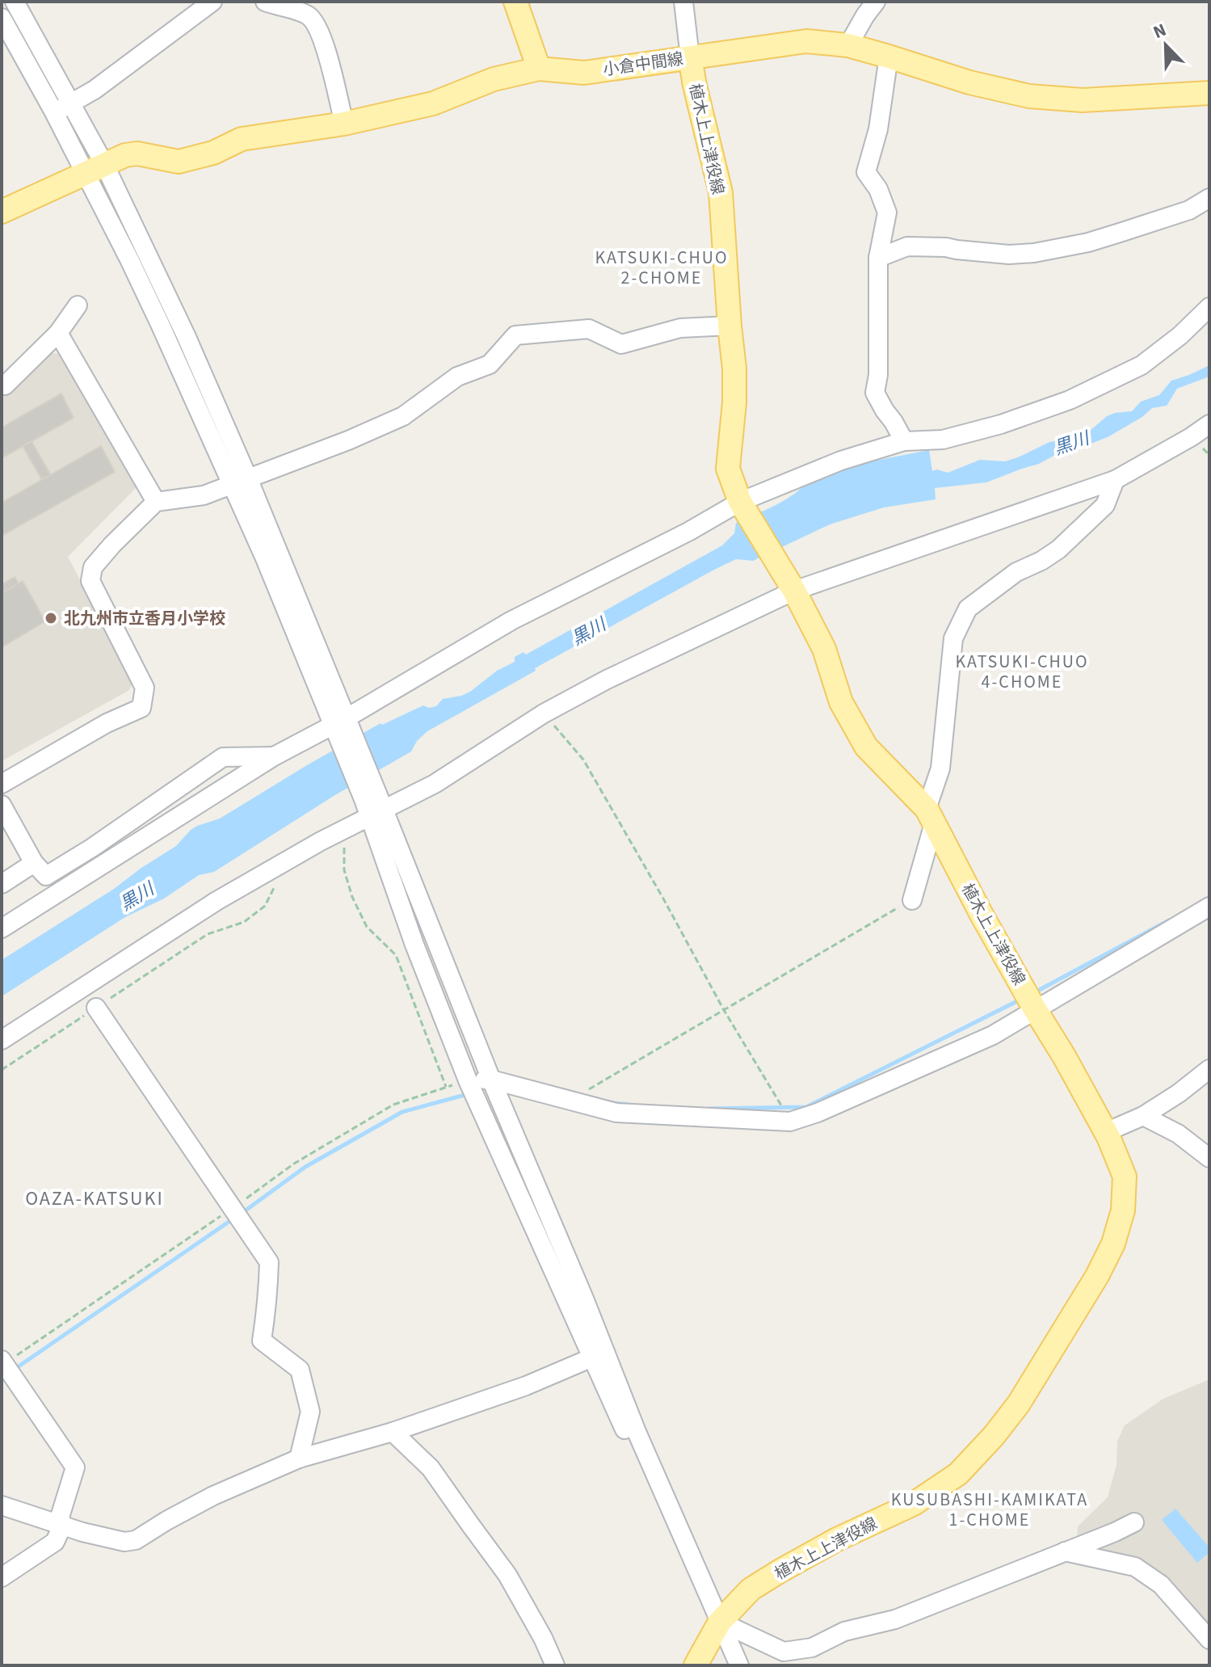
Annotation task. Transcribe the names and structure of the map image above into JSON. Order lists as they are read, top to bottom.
{
  "streets": {
    "main road": ["小倉中間線", "植木上上津役線"]
  },
  "crossings": [
    ["小倉中間線", "植木上上津役線"]
  ],
  "districts": [
    "KATSUKI-CHUO 2-CHOME",
    "KATSUKI-CHUO 4-CHOME",
    "OAZA-KATSUKI",
    "KUSUBASHI-KAMIKATA 1-CHOME"
  ],
  "water": ["黒川"],
  "places": ["北九州市立香月小学校"],
  "north": "top left"
}
